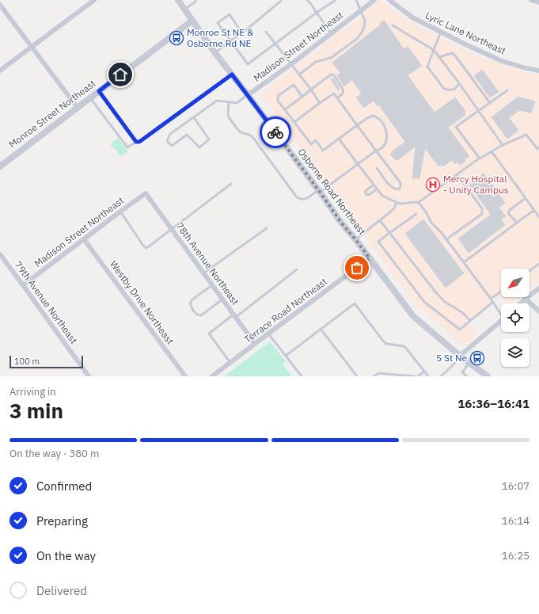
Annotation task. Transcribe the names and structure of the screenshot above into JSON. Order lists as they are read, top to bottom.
{
  "streets": {
    "street": [
      "Lyric Lane Northeast",
      "Madison Street Northeast",
      "Monroe Street Northeast",
      "Osborne Road Northeast",
      "78th Avenue Northeast",
      "79th Avenue Northeast",
      "Westby Drive Northeast",
      "Terrace Road Northeast"
    ]
  },
  "crossings": [
    ["Madison Street Northeast", "Osborne Road Northeast"],
    ["Madison Street Northeast", "78th Avenue Northeast"],
    ["Madison Street Northeast", "79th Avenue Northeast"],
    ["Madison Street Northeast", "Westby Drive Northeast"],
    ["Monroe Street Northeast", "Osborne Road Northeast"],
    ["Osborne Road Northeast", "Terrace Road Northeast"],
    ["78th Avenue Northeast", "Terrace Road Northeast"]
  ],
  "places": {
    "bus stop": ["Monroe St NE & Osborne Rd NE", "5 St Ne"],
    "hospital": ["Mercy Hospital - Unity Campus"]
  },
  "scale_bar": "100 m",
  "north": "bottom left",
  "page": {
    "scale": "100 m",
    "heading": ["3 min", "Arriving in", "16:36–16:41"],
    "bar": "On the way · 380 m",
    "list": [
      ["Confirmed", "16:07"],
      ["Preparing", "16:14"],
      ["On the way", "16:25"],
      "Delivered"
    ]
  }
}
